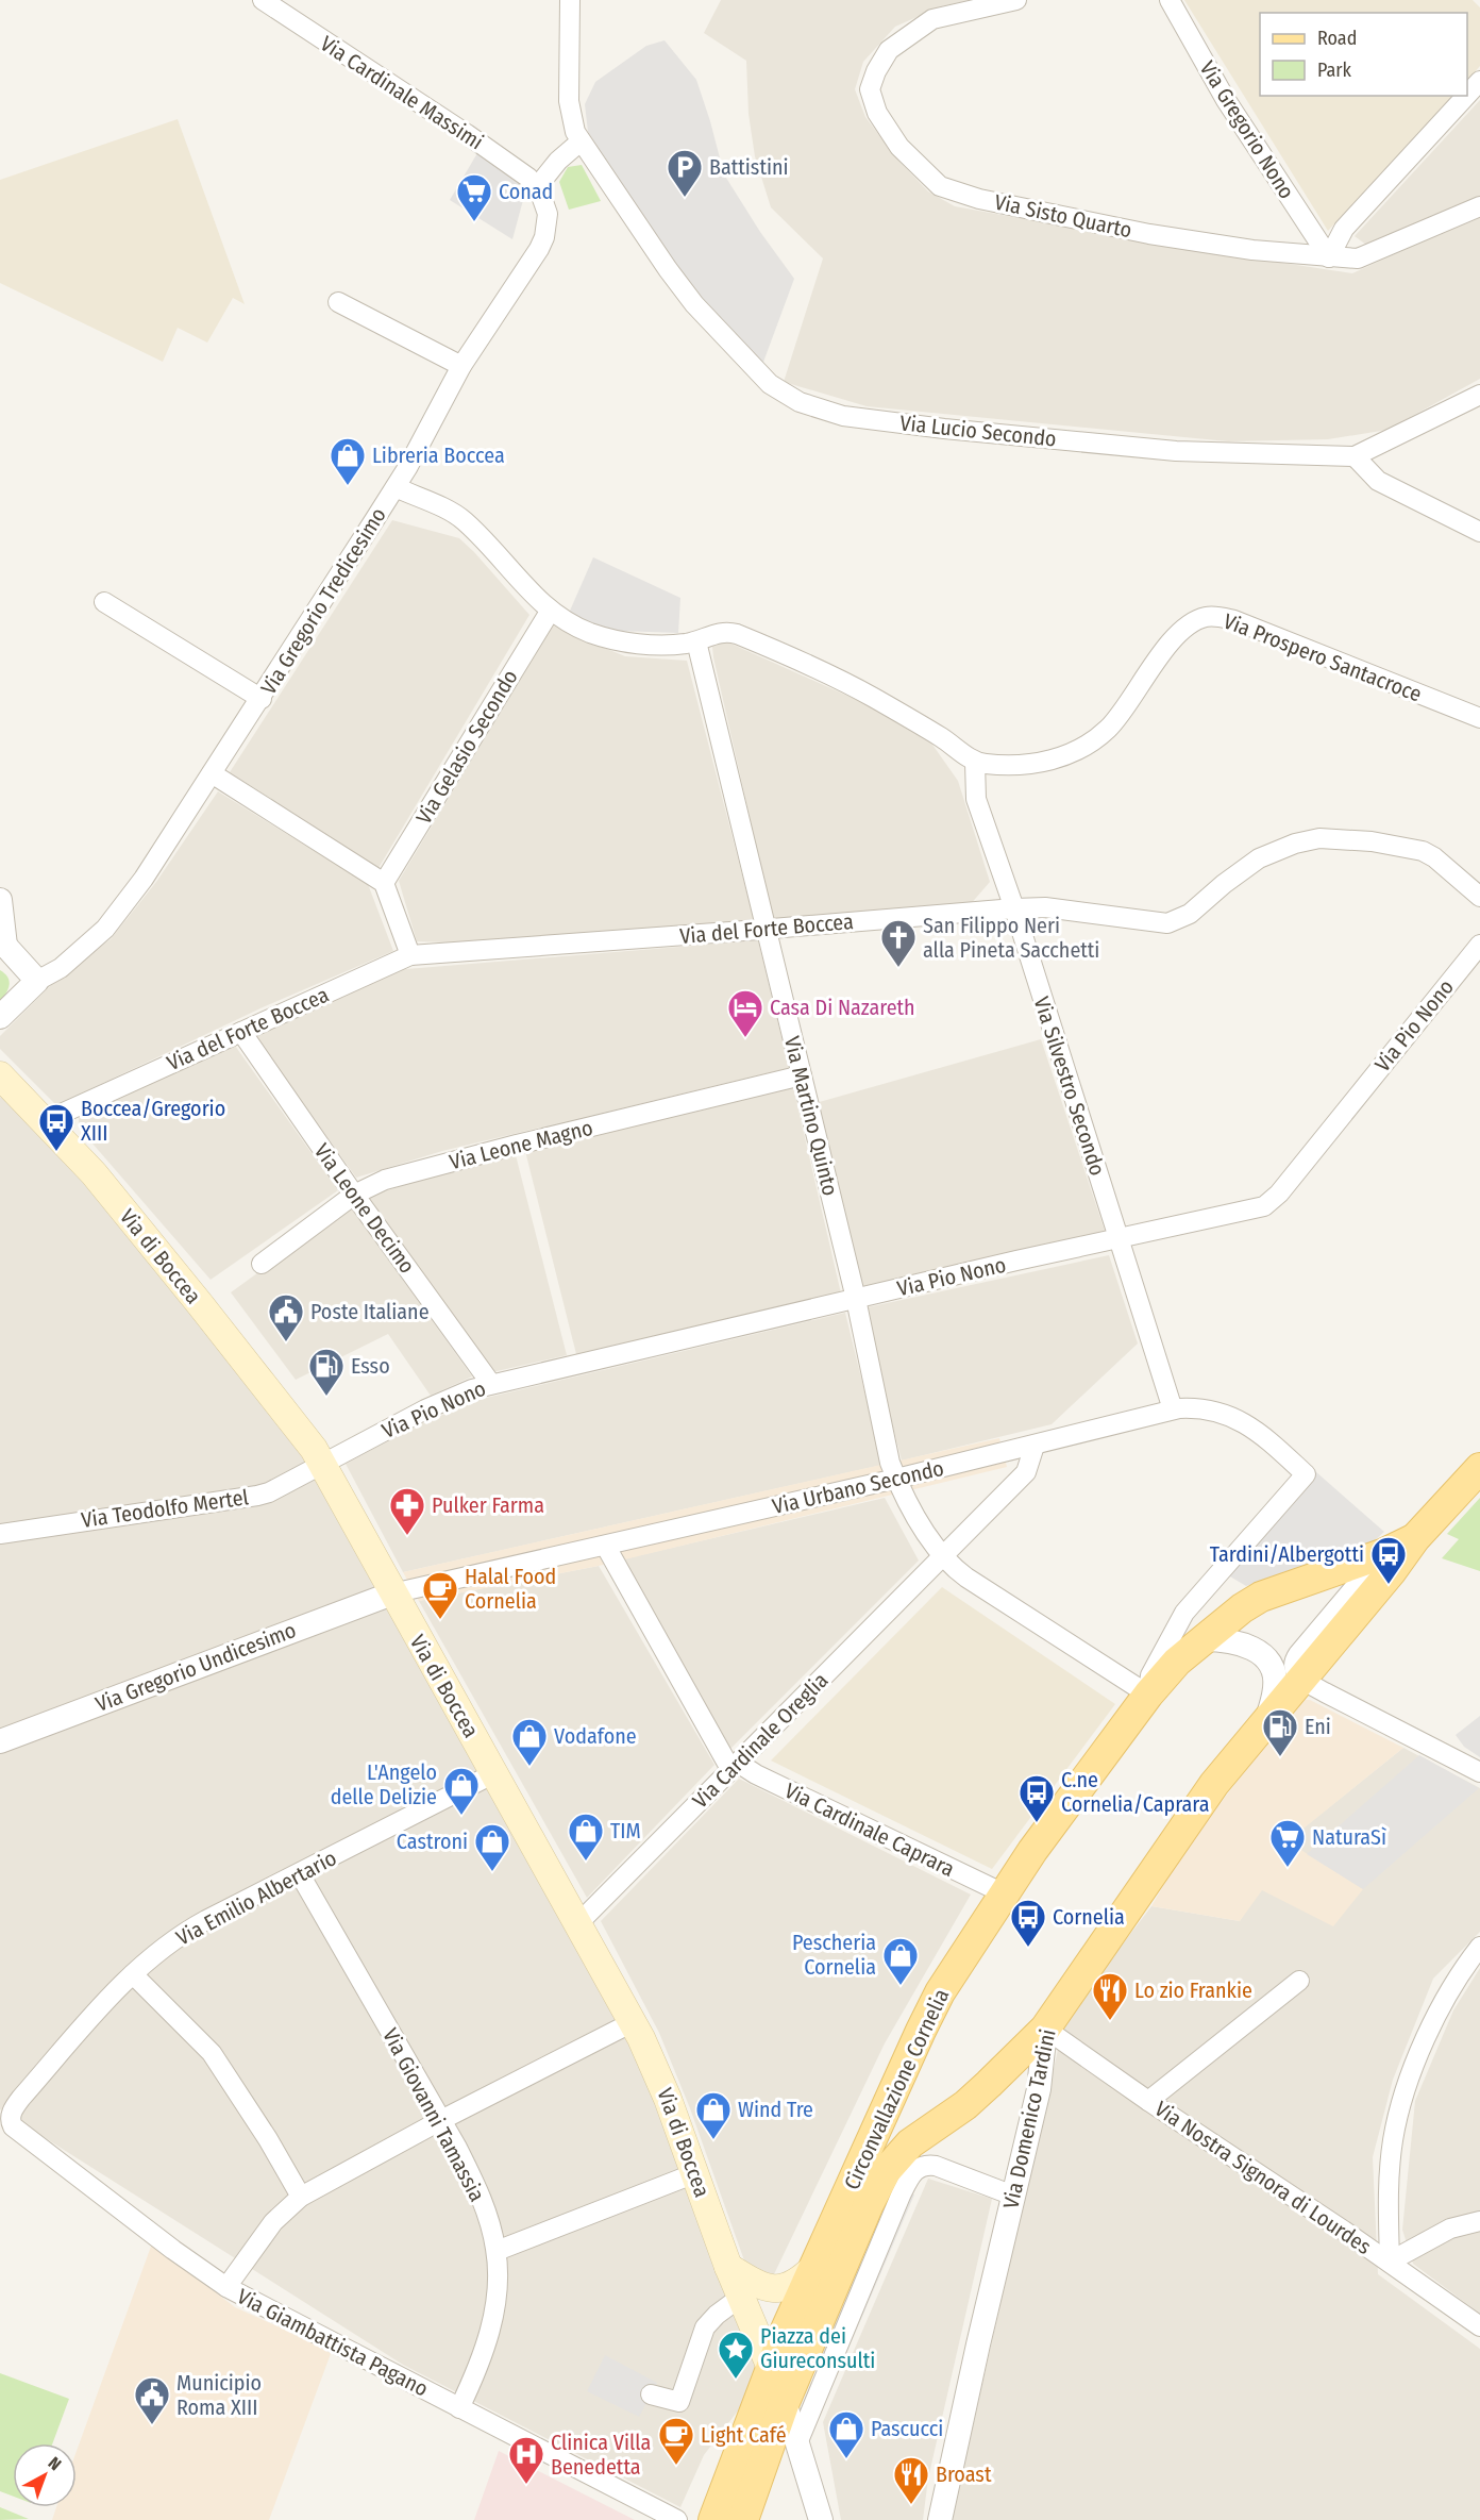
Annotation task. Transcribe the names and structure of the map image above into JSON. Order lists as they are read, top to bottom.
{
  "streets": {
    "main road": ["Via di Boccea", "Circonvallazione Cornelia", "Via Domenico Tardini"],
    "street": [
      "Via Cardinale Massimi",
      "Via Gregorio Nono",
      "Via Sisto Quarto",
      "Via Lucio Secondo",
      "Via Gregorio Tredicesimo",
      "Via Prospero Santacroce",
      "Via Gelasio Secondo",
      "Via del Forte Boccea",
      "Via Pio Nono",
      "Via Silvestro Secondo",
      "Via Martino Quinto",
      "Via Leone Magno",
      "Via Leone Decimo",
      "Via Urbano Secondo",
      "Via Teodolfo Mertel",
      "Via Gregorio Undicesimo",
      "Via Cardinale Oreglia",
      "Via Cardinale Caprara",
      "Via Emilio Albertario",
      "Via Giovanni Tamassia",
      "Via Nostra Signora di Lourdes",
      "Via Giambattista Pagano"
    ]
  },
  "crossings": [
    ["Via Cardinale Massimi", "Via Gregorio Tredicesimo"],
    ["Via Gregorio Nono", "Via Sisto Quarto"],
    ["Via Prospero Santacroce", "Via Silvestro Secondo"],
    ["Via del Forte Boccea", "Via Silvestro Secondo"],
    ["Via del Forte Boccea", "Via Martino Quinto"],
    ["Via del Forte Boccea", "Via Leone Decimo"],
    ["Via del Forte Boccea", "Via di Boccea"],
    ["Via Pio Nono", "Via Silvestro Secondo"],
    ["Via Pio Nono", "Via Martino Quinto"],
    ["Via Pio Nono", "Via Leone Decimo"],
    ["Via Pio Nono", "Via di Boccea"],
    ["Via Pio Nono", "Via Teodolfo Mertel"],
    ["Via Silvestro Secondo", "Via Urbano Secondo"],
    ["Via Martino Quinto", "Via Leone Magno"],
    ["Via Martino Quinto", "Via Urbano Secondo"],
    ["Via Martino Quinto", "Via Cardinale Oreglia"],
    ["Via Martino Quinto", "Circonvallazione Cornelia"],
    ["Via Leone Magno", "Via Leone Decimo"],
    ["Via di Boccea", "Via Urbano Secondo"],
    ["Via di Boccea", "Via Teodolfo Mertel"],
    ["Via di Boccea", "Via Gregorio Undicesimo"],
    ["Via di Boccea", "Via Cardinale Oreglia"],
    ["Via di Boccea", "Via Emilio Albertario"],
    ["Via di Boccea", "Circonvallazione Cornelia"],
    ["Via Urbano Secondo", "Via Gregorio Undicesimo"],
    ["Via Urbano Secondo", "Via Cardinale Oreglia"],
    ["Via Urbano Secondo", "Circonvallazione Cornelia"],
    ["Via Cardinale Oreglia", "Via Cardinale Caprara"],
    ["Via Cardinale Caprara", "Circonvallazione Cornelia"],
    ["Via Emilio Albertario", "Via Giovanni Tamassia"],
    ["Via Emilio Albertario", "Via Giambattista Pagano"],
    ["Circonvallazione Cornelia", "Via Domenico Tardini"],
    ["Circonvallazione Cornelia", "Via Nostra Signora di Lourdes"],
    ["Via Giovanni Tamassia", "Via Giambattista Pagano"],
    ["Via Domenico Tardini", "Via Nostra Signora di Lourdes"]
  ],
  "places": {
    "parking": ["Battistini"],
    "supermarket": ["Conad", "NaturaSì"],
    "shop": [
      "Libreria Boccea",
      "Vodafone",
      "L'Angelo delle Delizie",
      "TIM",
      "Castroni",
      "Pescheria Cornelia",
      "Wind Tre",
      "Pascucci"
    ],
    "church": ["San Filippo Neri alla Pineta Sacchetti"],
    "hotel": ["Casa Di Nazareth"],
    "bus stop": [
      "Boccea/Gregorio XIII",
      "Tardini/Albergotti",
      "C.ne Cornelia/Caprara",
      "Cornelia"
    ],
    "public building": ["Poste Italiane", "Municipio Roma XIII"],
    "fuel station": ["Esso", "Eni"],
    "pharmacy": ["Pulker Farma"],
    "cafe": ["Halal Food Cornelia", "Light Café"],
    "restaurant": ["Lo zio Frankie", "Broast"],
    "place": ["Piazza dei Giureconsulti"],
    "hospital": ["Clinica Villa Benedetta"]
  },
  "legend": ["Road", "Park"],
  "north": "top right"
}
